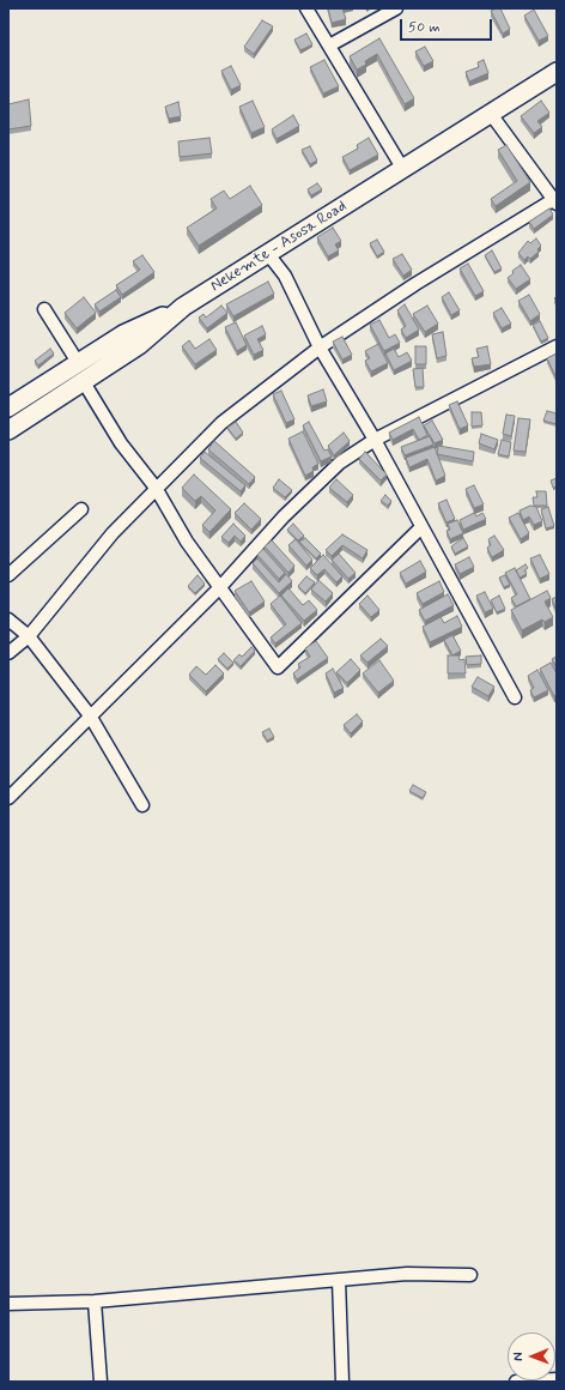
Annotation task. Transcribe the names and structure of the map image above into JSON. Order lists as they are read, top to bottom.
{
  "streets": {
    "highway": ["Nekemte - Asosa Road"]
  },
  "scale_bar": "50 m",
  "north": "left"
}
